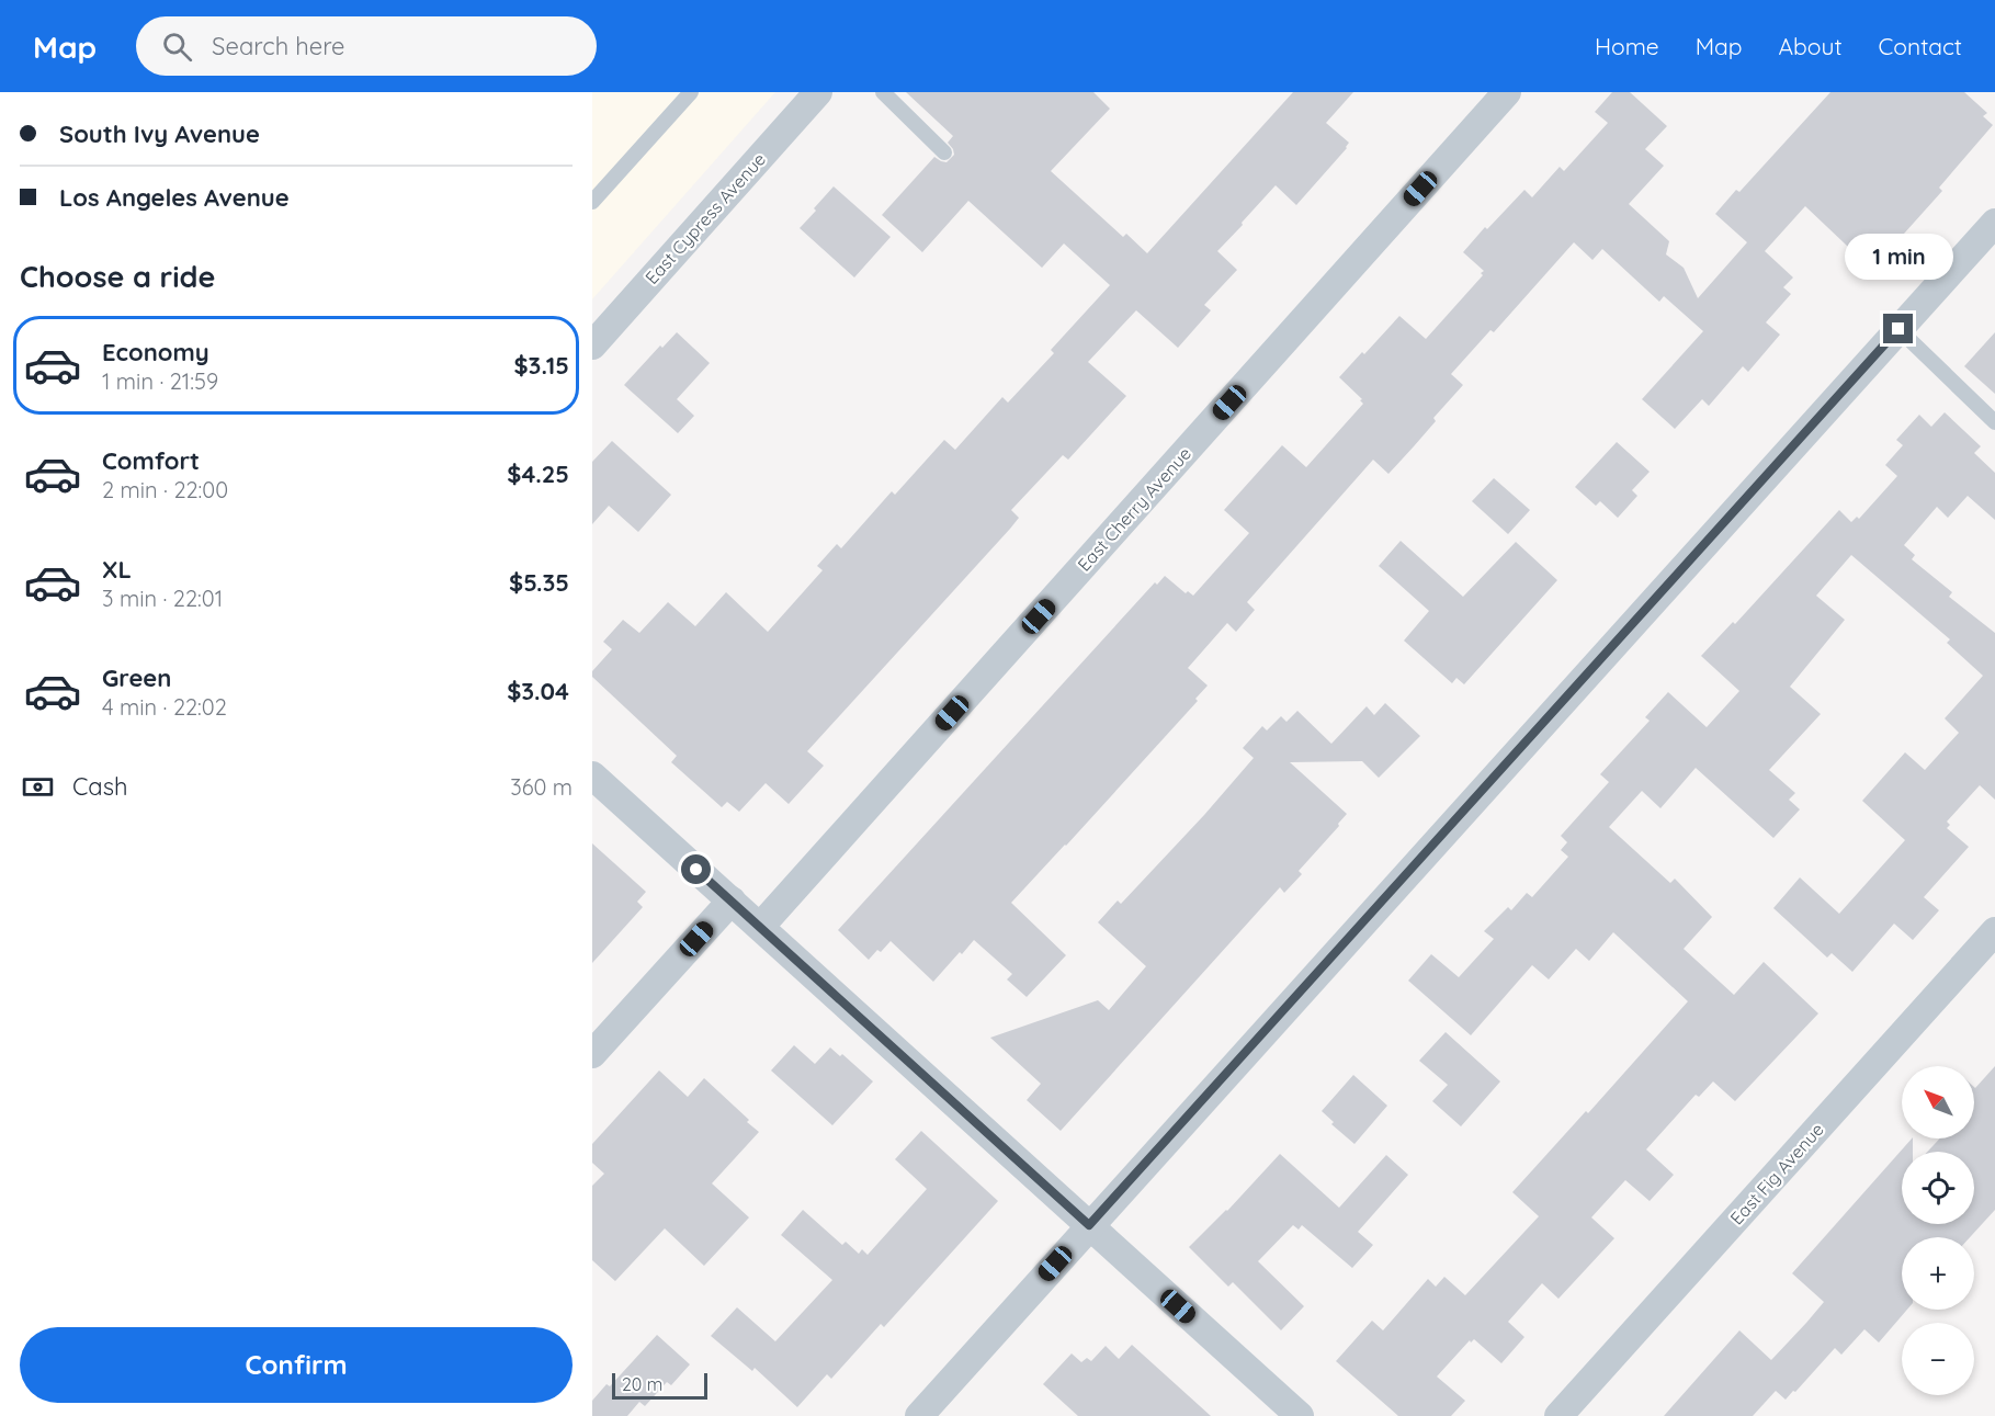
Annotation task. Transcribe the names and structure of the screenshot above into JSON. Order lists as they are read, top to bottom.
{
  "streets": {
    "street": ["East Cypress Avenue", "East Cherry Avenue", "East Fig Avenue"]
  },
  "scale_bar": "20 m",
  "north": "top left",
  "page": {
    "header": "Map",
    "search": "Search here",
    "nav": [
      "Home",
      "Map",
      "About",
      "Contact"
    ],
    "banner": ["South Ivy Avenue", "Los Angeles Avenue"],
    "bubble": "1 min",
    "heading": "Choose a ride",
    "list": [
      {
        "name": "Economy",
        "note": "1 min · 21:59",
        "value": "$3.15"
      },
      {
        "name": "Comfort",
        "note": "2 min · 22:00",
        "value": "$4.25"
      },
      {
        "name": "XL",
        "note": "3 min · 22:01",
        "value": "$5.35"
      },
      {
        "name": "Green",
        "note": "4 min · 22:02",
        "value": "$3.04"
      }
    ],
    "pay": ["Cash", "360 m"],
    "map_buttons": ["+", "−"],
    "buttons": "Confirm",
    "scale": "20 m"
  }
}
